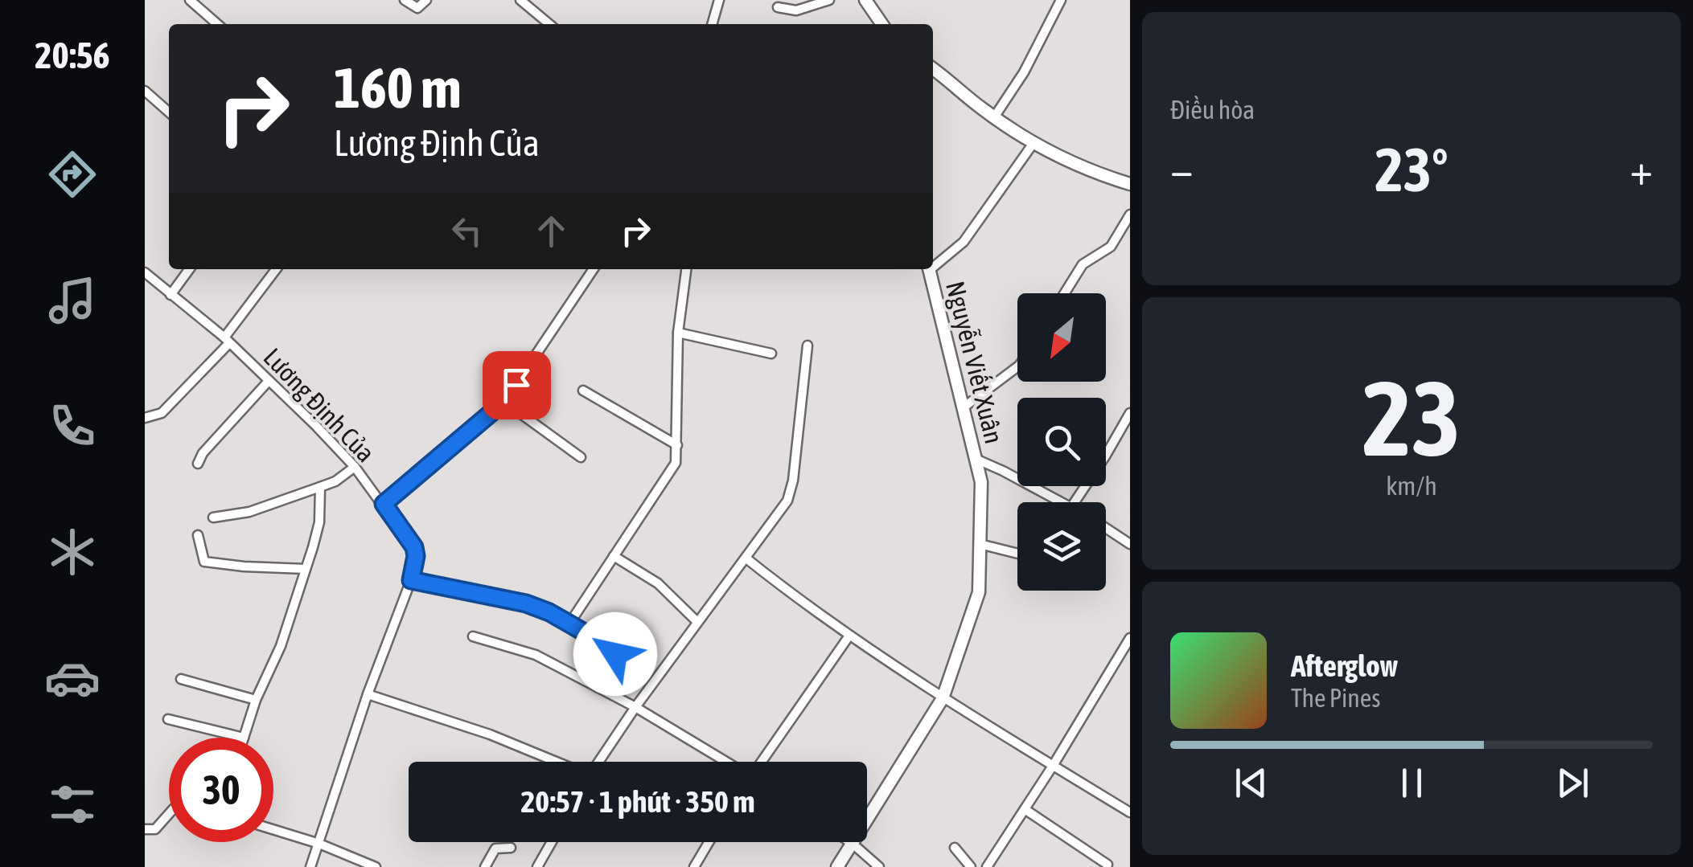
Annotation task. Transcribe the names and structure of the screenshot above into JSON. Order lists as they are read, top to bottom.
{
  "streets": {
    "street": ["Nguyễn Viết Xuân", "Lương Định Của"]
  },
  "north": "bottom left",
  "page": {
    "tabs": "20:56",
    "tile": [
      "Điều hòa",
      ["23", "km/h"]
    ],
    "turn": ["160 m", "Lương Định Của"],
    "heat": ["−", "23°", "+"],
    "song": ["Afterglow", "The Pines"],
    "limit": "30",
    "trip": "20:57 · 1 phút · 350 m"
  }
}
